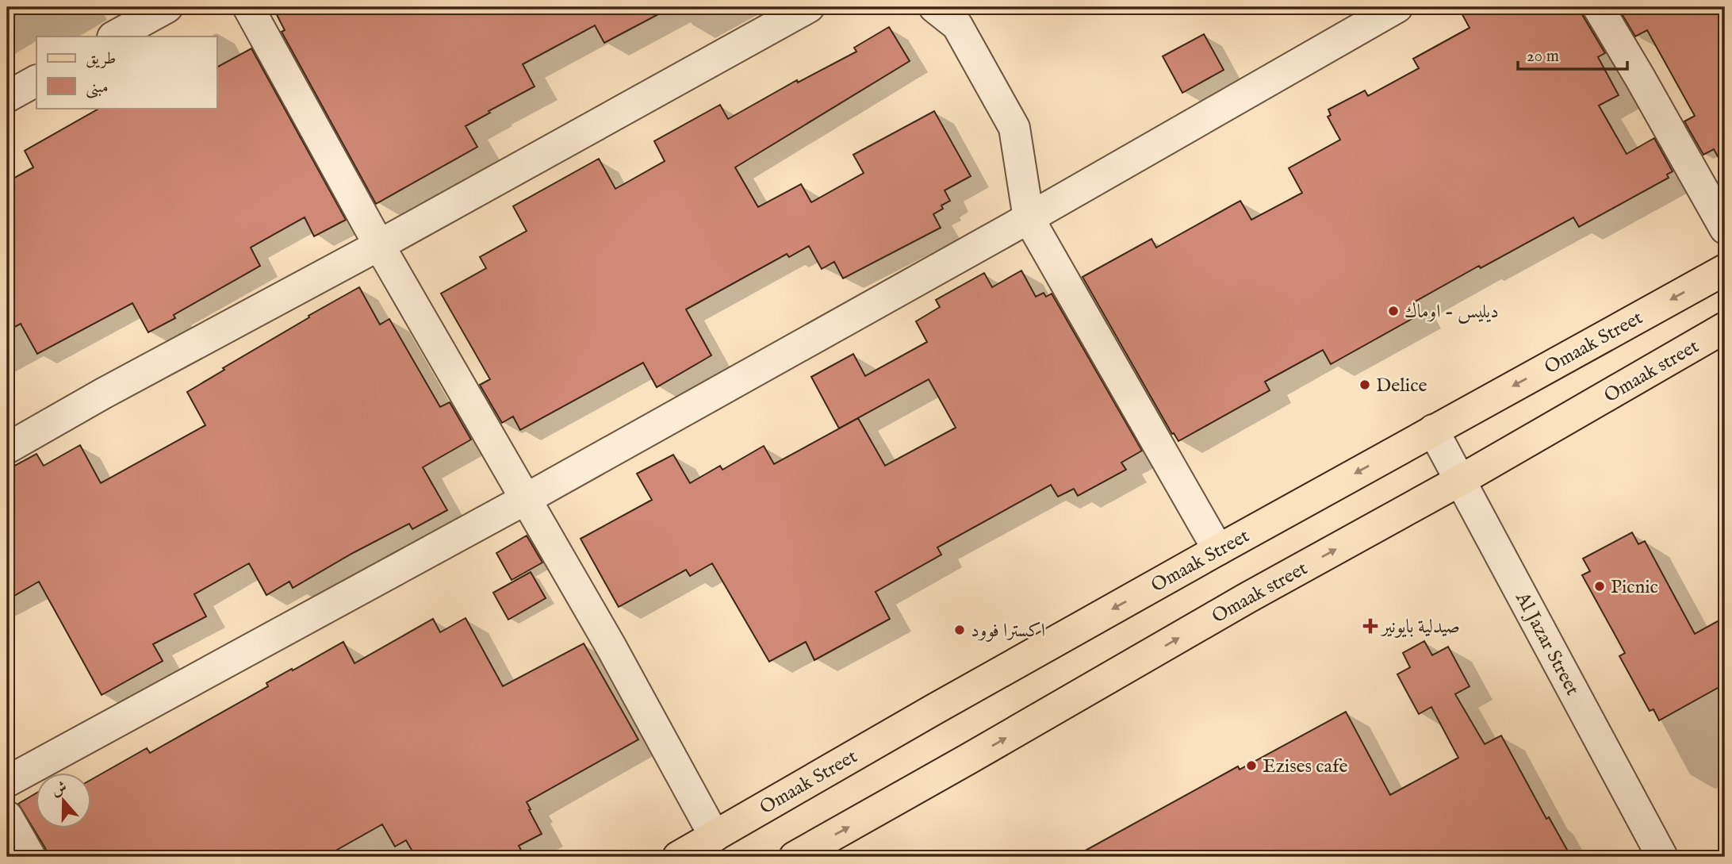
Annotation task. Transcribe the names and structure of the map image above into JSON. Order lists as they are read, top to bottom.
{
  "streets": {
    "main road": ["Omaak Street", "Omaak street"],
    "street": ["Al Jazar Street"]
  },
  "crossings": [
    ["Omaak Street", "Al Jazar Street"],
    ["Omaak street", "Al Jazar Street"]
  ],
  "one_way": ["Omaak Street", "Omaak street"],
  "places": {
    "other": [
      "ديليس - اوماك",
      "Delice",
      "Picnic",
      "اكسترا فوود",
      "Ezises cafe"
    ],
    "health": ["صيدلية بايونير"]
  },
  "legend": ["طريق", "مبنى"],
  "scale_bar": "20 m",
  "north": "top"
}
